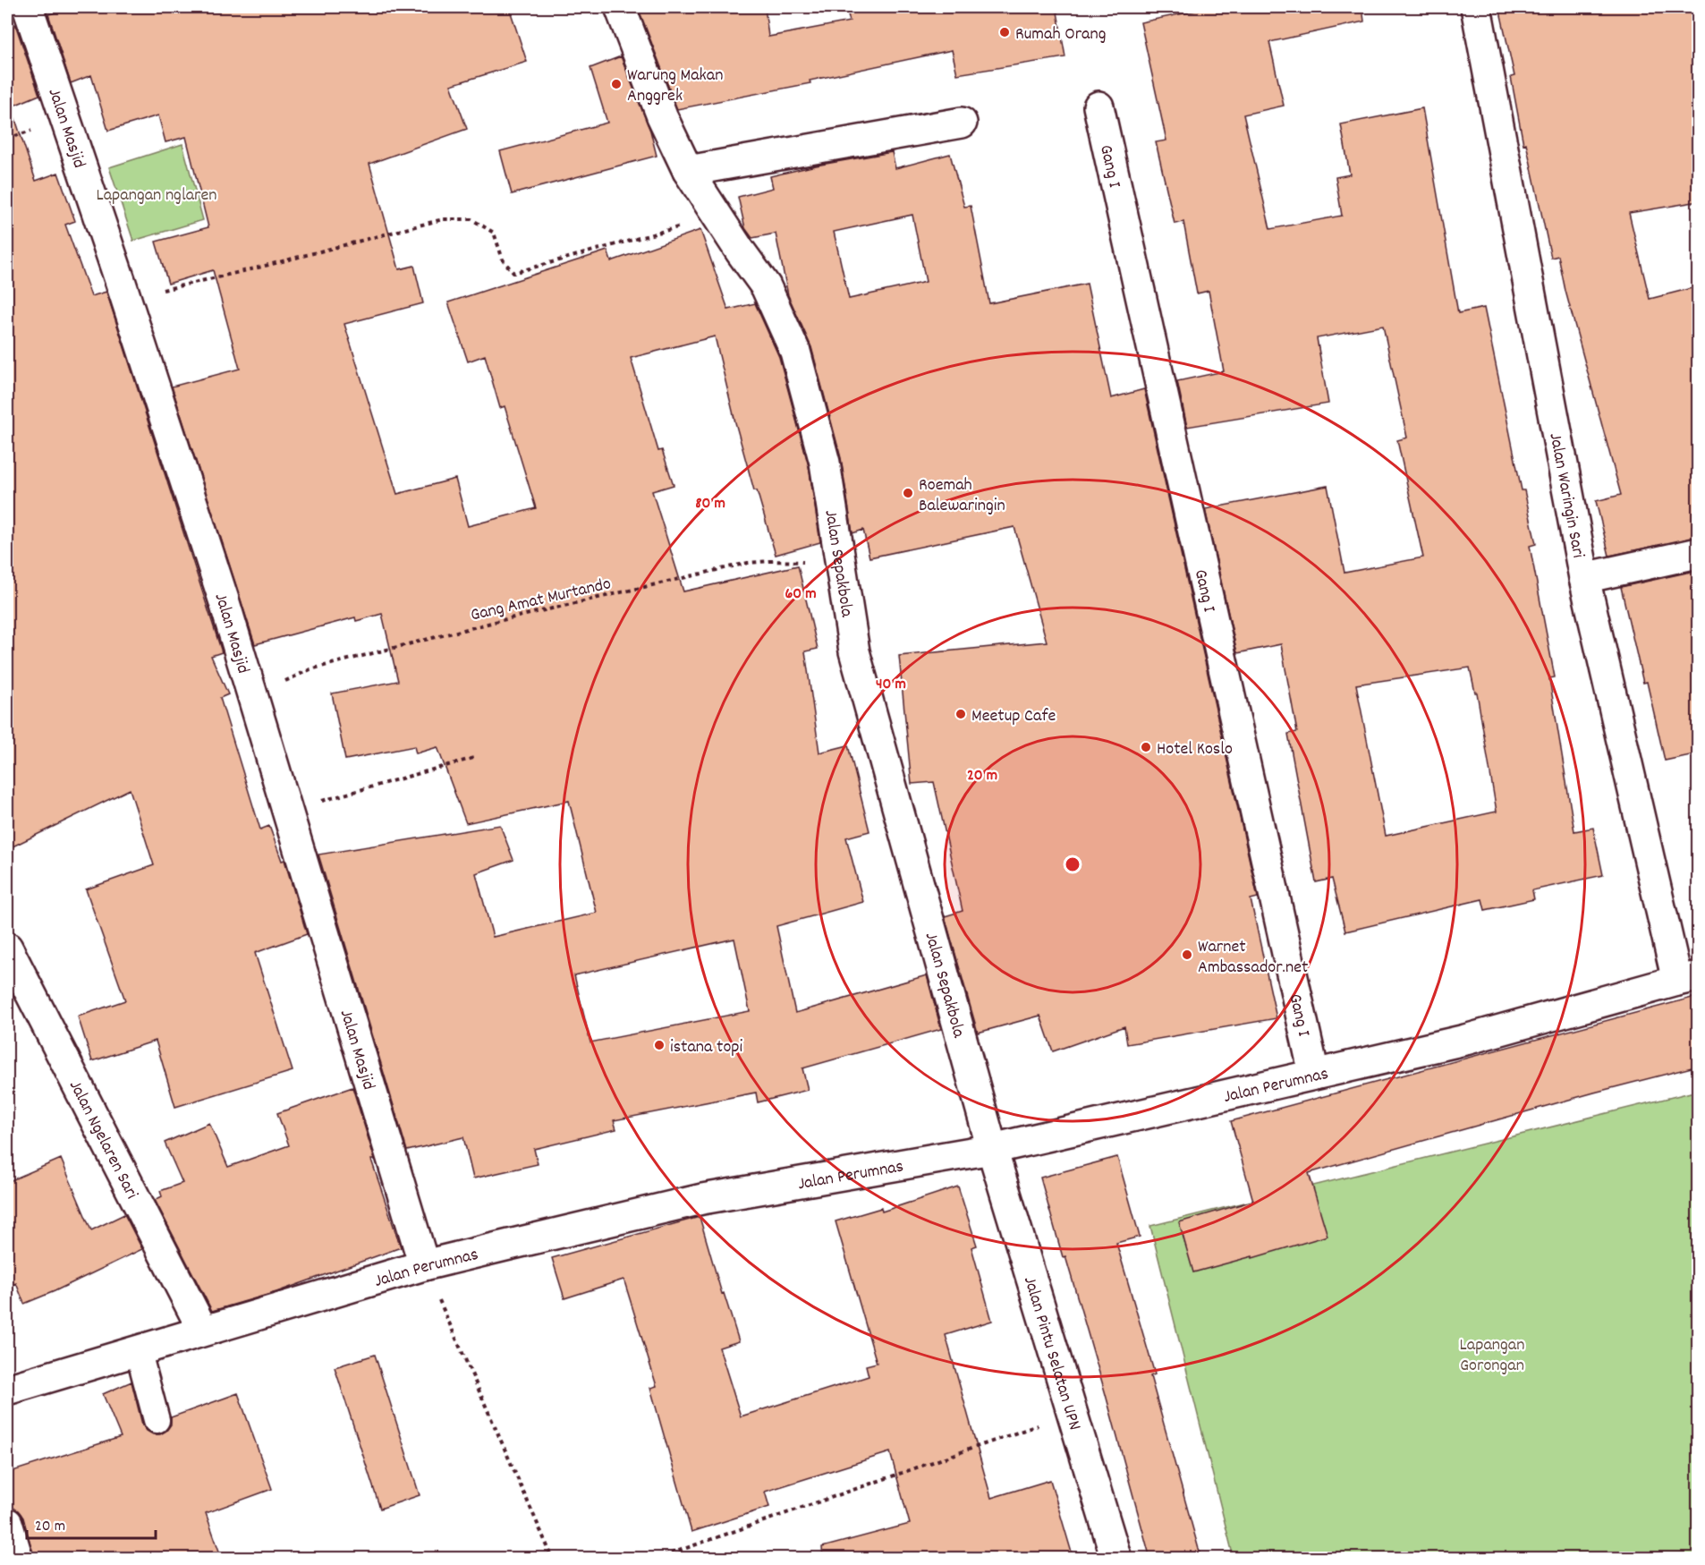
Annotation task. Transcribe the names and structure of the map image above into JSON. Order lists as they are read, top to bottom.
{
  "streets": {
    "street": [
      "Jalan Masjid",
      "Gang I",
      "Jalan Waringin Sari",
      "Jalan Sepakbola",
      "Jalan Perumnas",
      "Jalan Ngelaren Sari",
      "Jalan Pintu Selatan UPN"
    ],
    "path": ["Gang Amat Murtando"]
  },
  "crossings": [
    ["Jalan Masjid", "Gang Amat Murtando"],
    ["Jalan Masjid", "Jalan Perumnas"],
    ["Gang I", "Jalan Perumnas"],
    ["Jalan Waringin Sari", "Jalan Perumnas"],
    ["Jalan Sepakbola", "Gang Amat Murtando"],
    ["Jalan Sepakbola", "Jalan Perumnas"],
    ["Jalan Sepakbola", "Jalan Pintu Selatan UPN"],
    ["Jalan Perumnas", "Jalan Ngelaren Sari"],
    ["Jalan Perumnas", "Jalan Pintu Selatan UPN"]
  ],
  "parks": ["Lapangan nglaren", "Lapangan Gorongan"],
  "places": [
    "Rumah Orang",
    "Warung Makan Anggrek",
    "Roemah Balewaringin",
    "Meetup Cafe",
    "Hotel Koslo",
    "Warnet Ambassador.net",
    "istana topi"
  ],
  "scale_bar": "20 m",
  "rings": [
    "80 m",
    "60 m",
    "40 m",
    "20 m"
  ]
}
